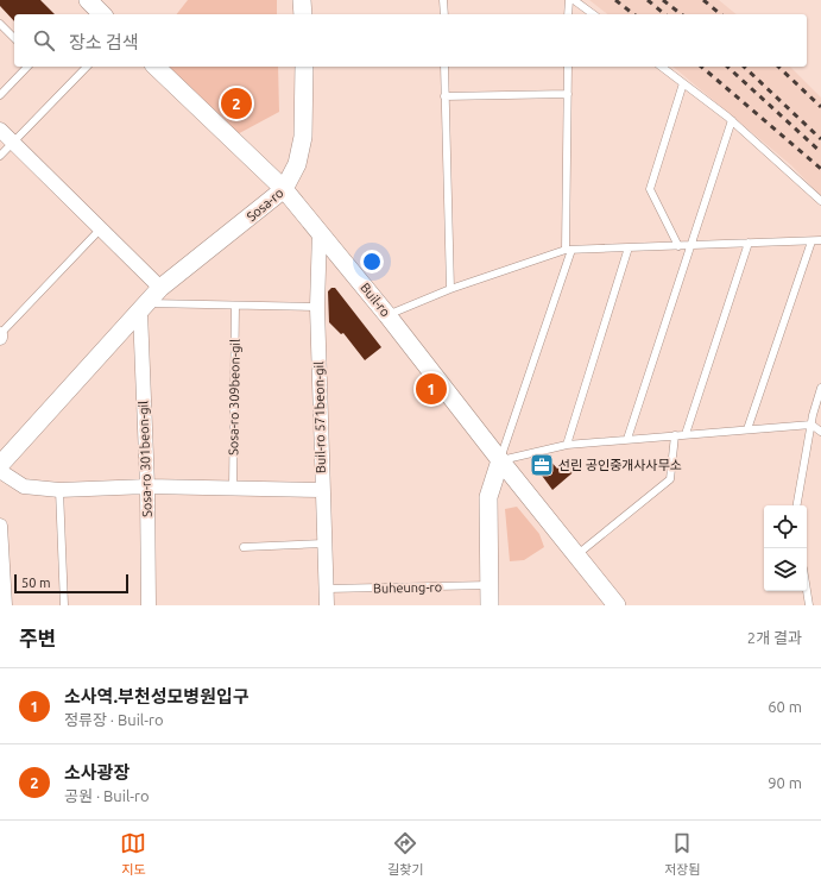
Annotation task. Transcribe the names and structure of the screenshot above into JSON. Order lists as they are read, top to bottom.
{
  "streets": {
    "street": [
      "Sosa-ro",
      "Buil-ro",
      "Buil-ro 571beon-gil",
      "Sosa-ro 301beon-gil"
    ],
    "lane": ["Sosa-ro 309beon-gil", "Buheung-ro"]
  },
  "crossings": [
    ["Sosa-ro", "Buil-ro"],
    ["Sosa-ro", "Sosa-ro 301beon-gil"],
    ["Buil-ro", "Buil-ro 571beon-gil"],
    ["Buil-ro 571beon-gil", "Buheung-ro"]
  ],
  "places": {
    "office": ["선린 공인중개사사무소"]
  },
  "scale_bar": "50 m",
  "page": {
    "search": "장소 검색",
    "pins": ["2", "1"],
    "scale": "50 m",
    "heading": ["주변", "2개 결과"],
    "list": [
      {
        "mark": "1",
        "name": "소사역.부천성모병원입구",
        "note": "정류장 · Buil-ro",
        "value": "60 m"
      },
      {
        "mark": "2",
        "name": "소사광장",
        "note": "공원 · Buil-ro",
        "value": "90 m"
      }
    ],
    "nav": ["지도", "길찾기", "저장됨"]
  }
}
